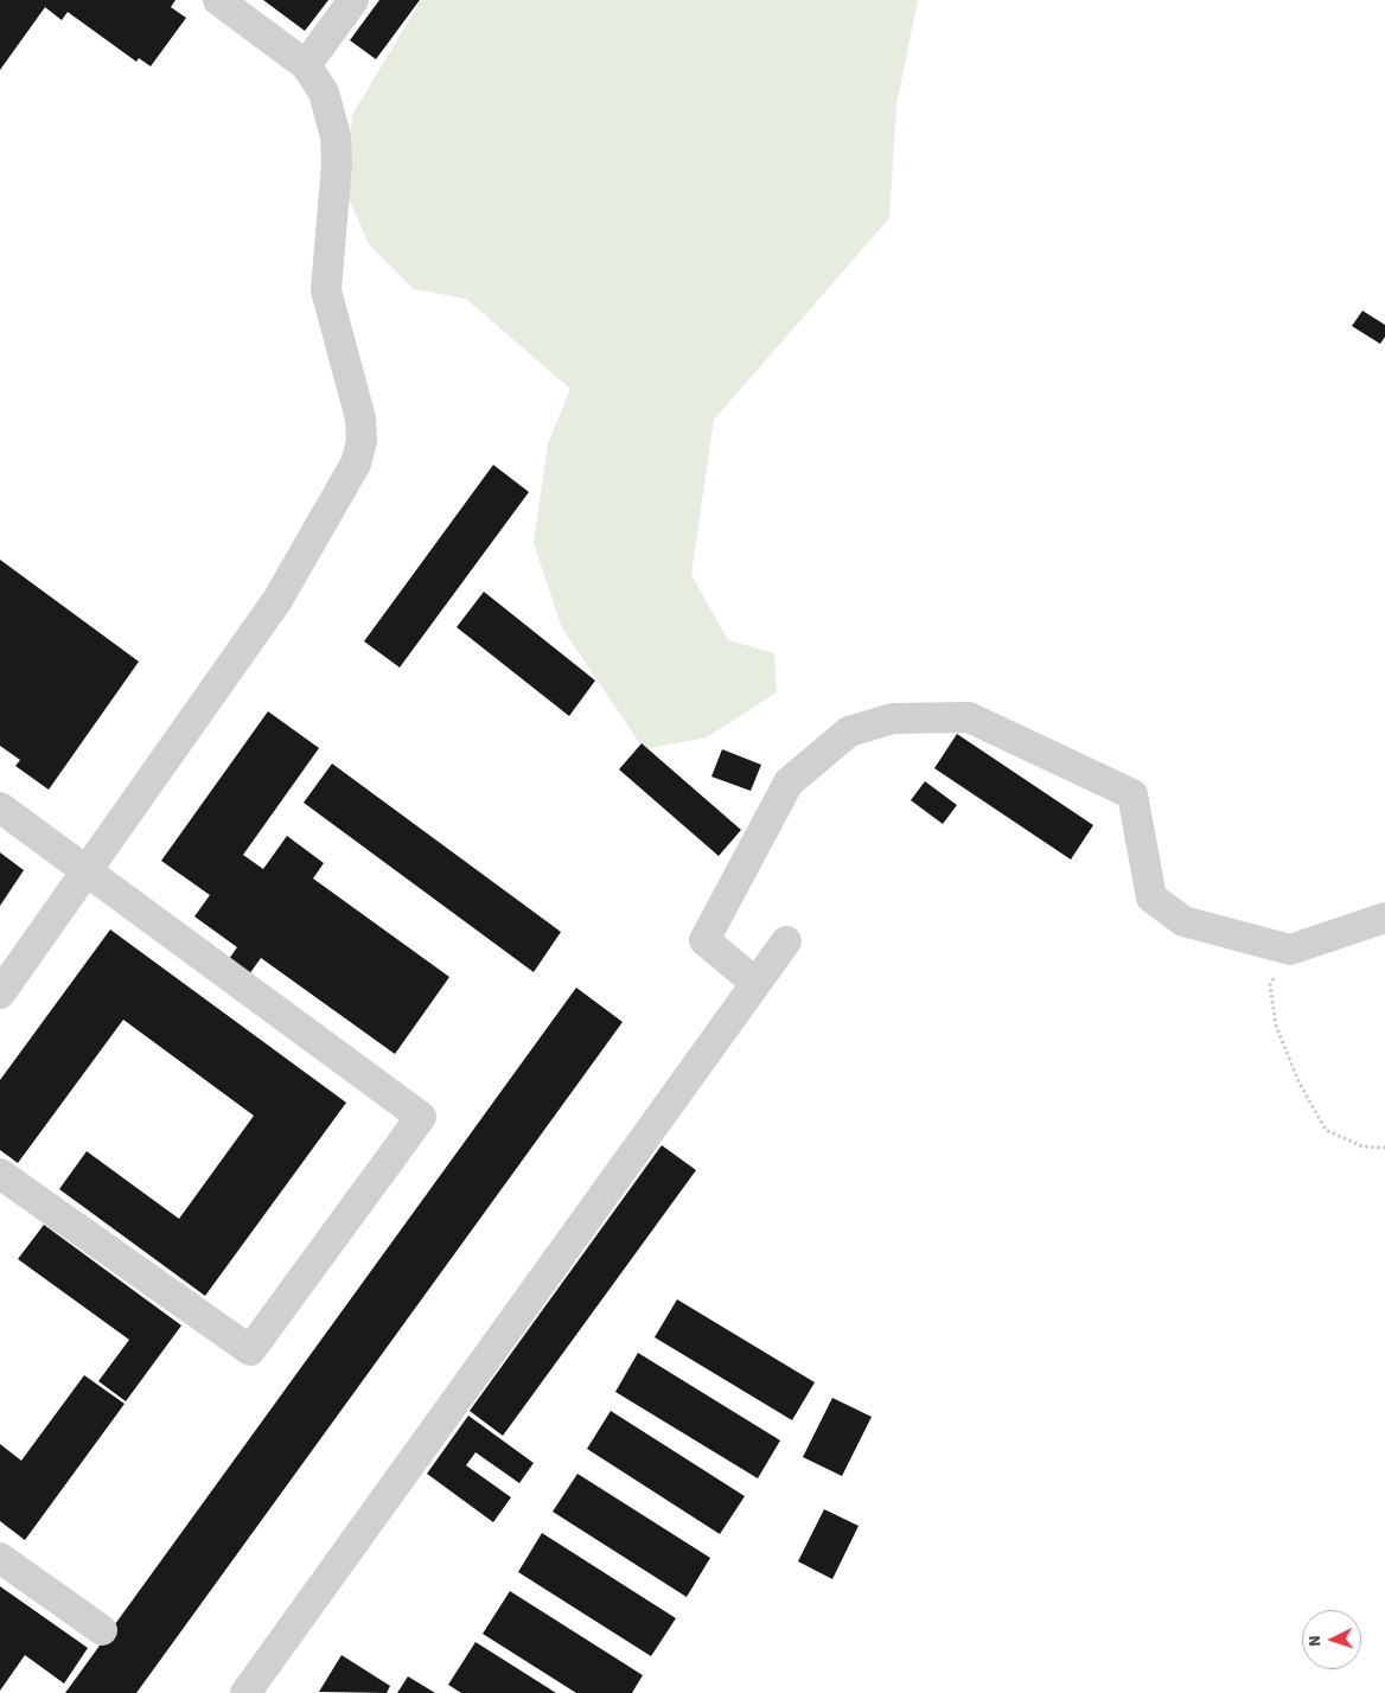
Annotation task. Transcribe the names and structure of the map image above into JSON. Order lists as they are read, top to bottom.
{
  "north": "left"
}
